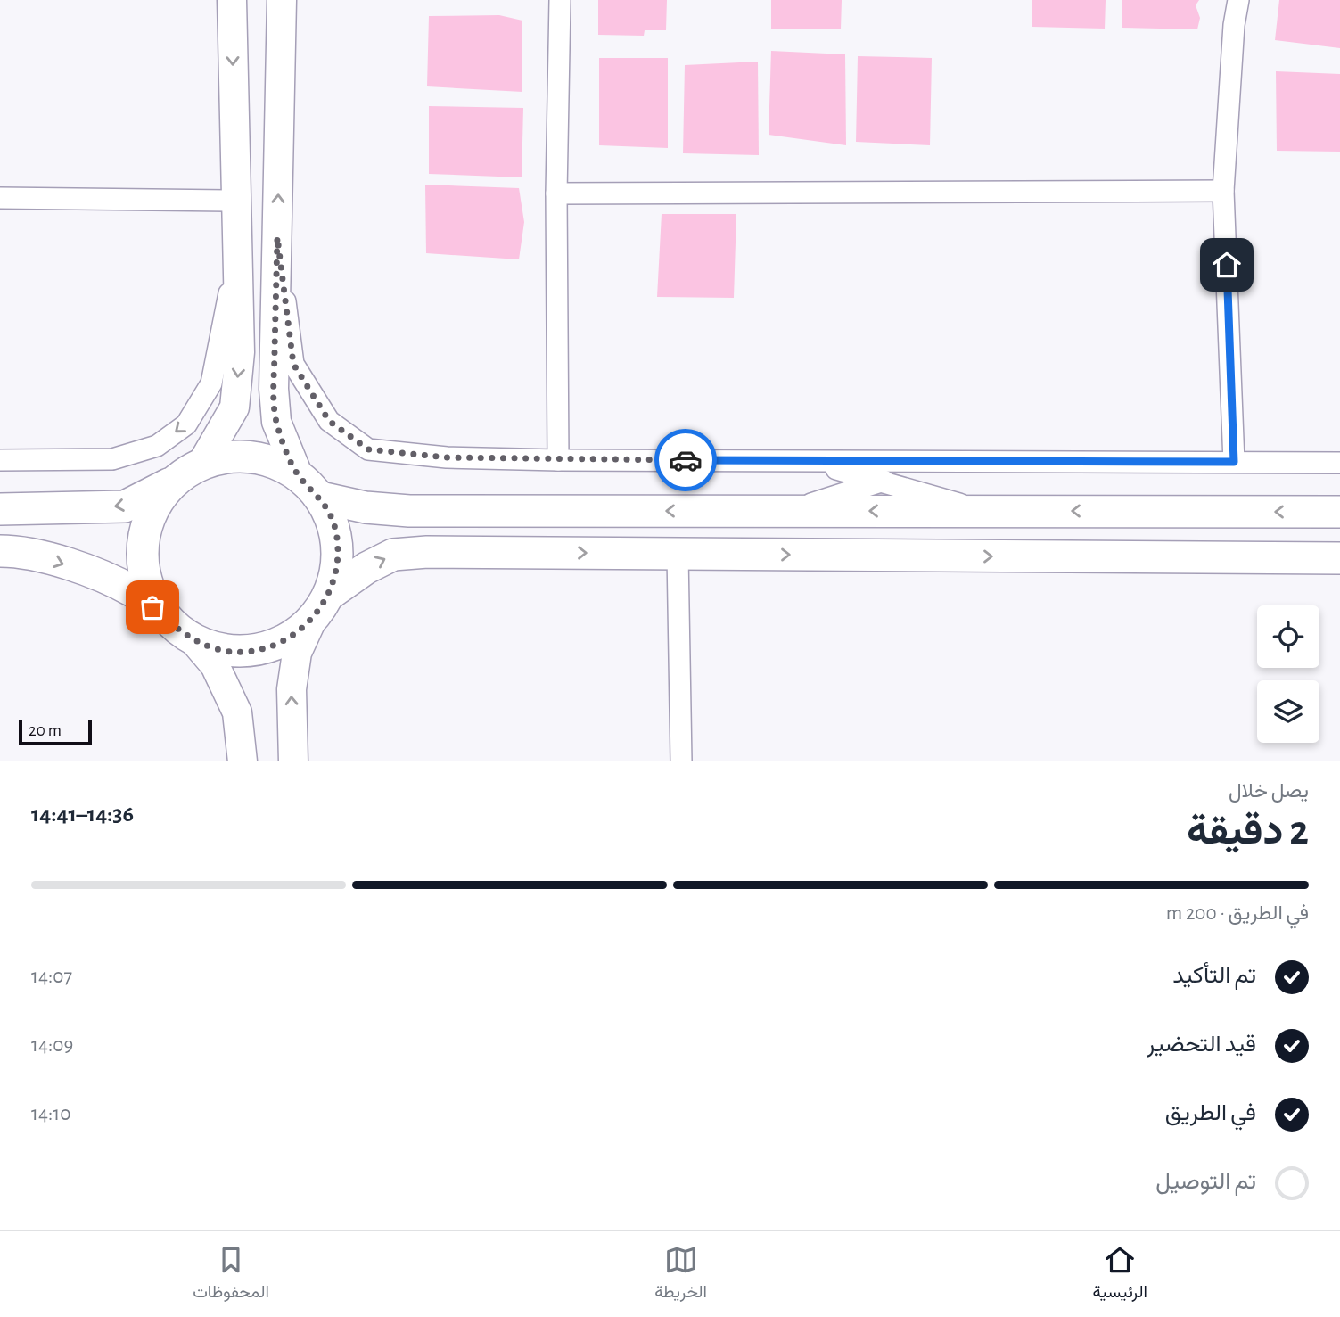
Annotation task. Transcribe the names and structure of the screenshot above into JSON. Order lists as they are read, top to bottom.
{
  "scale_bar": "20 m",
  "page": {
    "scale": "20 m",
    "heading": ["2 دقيقة", "يصل خلال", "14:36–14:41"],
    "bar": "في الطريق · 200 m",
    "list": [
      ["تم التأكيد", "14:07"],
      ["قيد التحضير", "14:09"],
      ["في الطريق", "14:10"],
      "تم التوصيل"
    ],
    "tabs": ["الرئيسية", "الخريطة", "المحفوظات"]
  }
}
